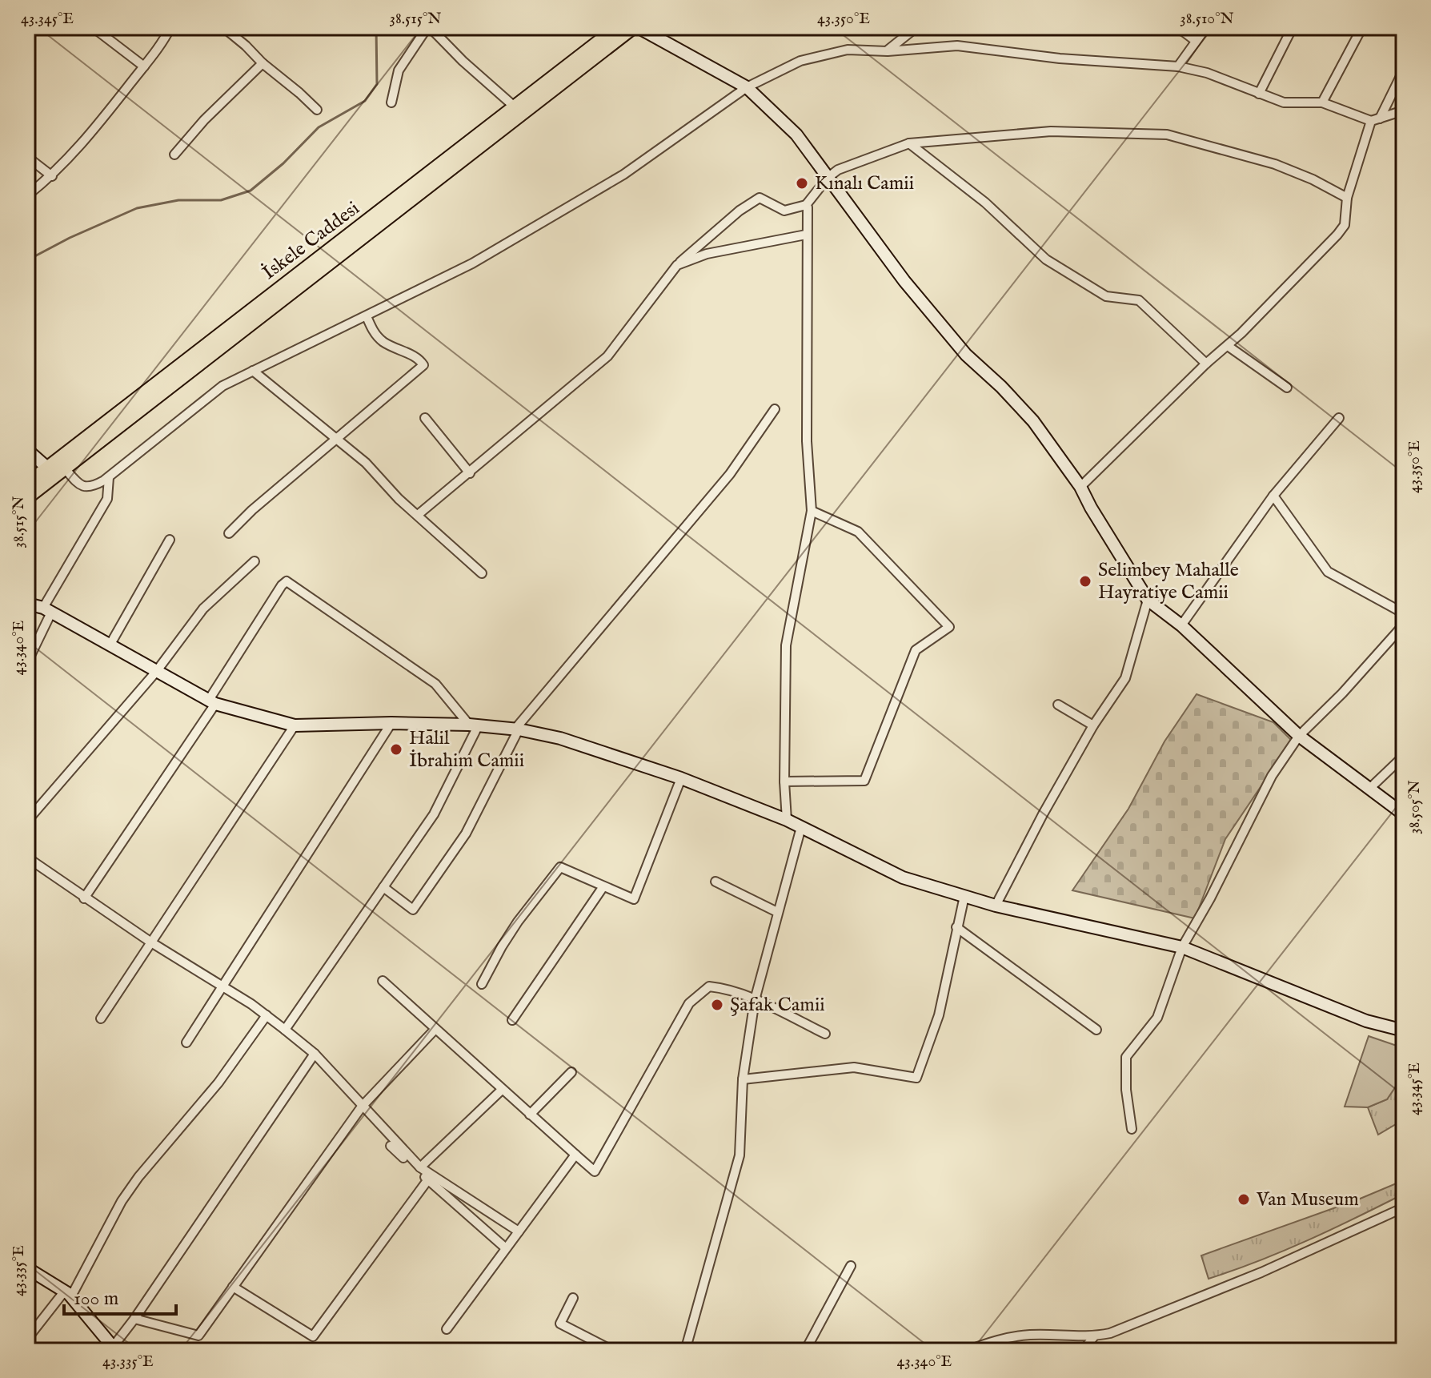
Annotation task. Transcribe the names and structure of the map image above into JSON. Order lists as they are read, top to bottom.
{
  "streets": {
    "main road": ["İskele Caddesi"]
  },
  "places": [
    "Kınalı Camii",
    "Selimbey Mahalle Hayratiye Camii",
    "Halil İbrahim Camii",
    "Şafak Camii",
    "Van Museum"
  ],
  "scale_bar": "100 m",
  "coordinates": [
    "43.345°E",
    "38.515°N",
    "43.350°E",
    "38.510°N",
    "43.340°E",
    "38.505°N",
    "43.335°E"
  ]
}
